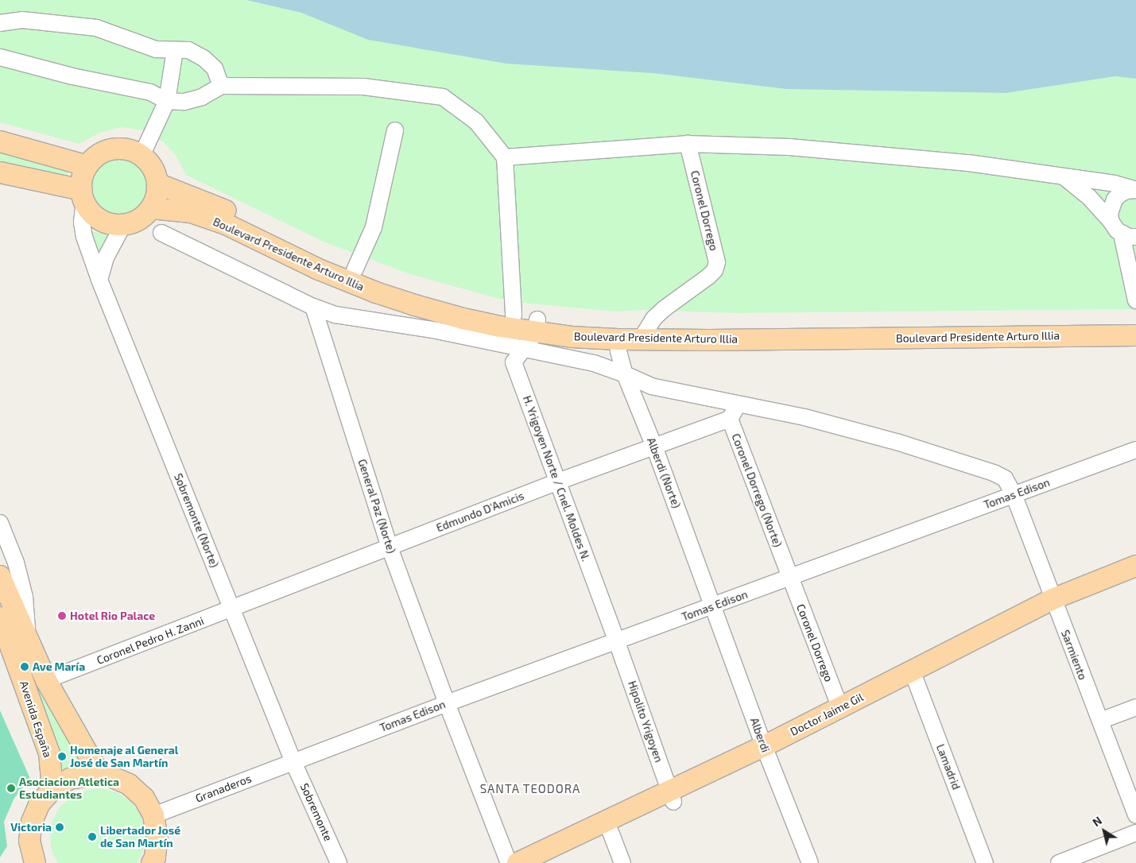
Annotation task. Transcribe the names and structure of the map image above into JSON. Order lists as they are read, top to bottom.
{
  "streets": {
    "main road": ["Boulevard Presidente Arturo Illia", "Doctor Jaime Gil", "Avenida España"],
    "street": [
      "Coronel Dorrego",
      "Alberdi (Norte)",
      "H. Yrigoyen Norte / Cnel. Moldes N.",
      "Coronel Dorrego (Norte)",
      "Tomas Edison",
      "General Paz (Norte)",
      "Edmundo D'Amicis",
      "Sobremonte (Norte)",
      "Coronel Pedro H. Zanni",
      "Sarmiento",
      "Hipolito Yrigoyen",
      "Alberdi",
      "Lamadrid",
      "Granaderos",
      "Sobremonte"
    ]
  },
  "crossings": [
    ["Coronel Dorrego", "Boulevard Presidente Arturo Illia"],
    ["Coronel Dorrego", "Coronel Dorrego (Norte)"],
    ["Coronel Dorrego", "Tomas Edison"],
    ["Coronel Dorrego", "Doctor Jaime Gil"],
    ["Boulevard Presidente Arturo Illia", "Alberdi (Norte)"],
    ["Boulevard Presidente Arturo Illia", "H. Yrigoyen Norte / Cnel. Moldes N."],
    ["Boulevard Presidente Arturo Illia", "Sobremonte (Norte)"],
    ["Alberdi (Norte)", "Tomas Edison"],
    ["Alberdi (Norte)", "Edmundo D'Amicis"],
    ["Alberdi (Norte)", "Sarmiento"],
    ["Alberdi (Norte)", "Alberdi"],
    ["H. Yrigoyen Norte / Cnel. Moldes N.", "Tomas Edison"],
    ["H. Yrigoyen Norte / Cnel. Moldes N.", "Edmundo D'Amicis"],
    ["H. Yrigoyen Norte / Cnel. Moldes N.", "Sarmiento"],
    ["H. Yrigoyen Norte / Cnel. Moldes N.", "Hipolito Yrigoyen"],
    ["Coronel Dorrego (Norte)", "Tomas Edison"],
    ["Coronel Dorrego (Norte)", "Edmundo D'Amicis"],
    ["Coronel Dorrego (Norte)", "Sarmiento"],
    ["Tomas Edison", "General Paz (Norte)"],
    ["Tomas Edison", "Sobremonte (Norte)"],
    ["Tomas Edison", "Sarmiento"],
    ["Tomas Edison", "Hipolito Yrigoyen"],
    ["Tomas Edison", "Alberdi"],
    ["Tomas Edison", "Granaderos"],
    ["Tomas Edison", "Sobremonte"],
    ["General Paz (Norte)", "Edmundo D'Amicis"],
    ["General Paz (Norte)", "Sarmiento"],
    ["Edmundo D'Amicis", "Sobremonte (Norte)"],
    ["Edmundo D'Amicis", "Coronel Pedro H. Zanni"],
    ["Sobremonte (Norte)", "Coronel Pedro H. Zanni"],
    ["Sobremonte (Norte)", "Granaderos"],
    ["Sobremonte (Norte)", "Sobremonte"],
    ["Coronel Pedro H. Zanni", "Avenida España"],
    ["Sarmiento", "Doctor Jaime Gil"],
    ["Doctor Jaime Gil", "Hipolito Yrigoyen"],
    ["Doctor Jaime Gil", "Alberdi"],
    ["Doctor Jaime Gil", "Lamadrid"],
    ["Granaderos", "Sobremonte"]
  ],
  "districts": ["SANTA TEODORA"],
  "places": [
    "Hotel Rio Palace",
    "Ave María",
    "Homenaje al General José de San Martín",
    "Asociacion Atletica Estudiantes",
    "Victoria",
    "Libertador José de San Martín"
  ],
  "north": "top left"
}
